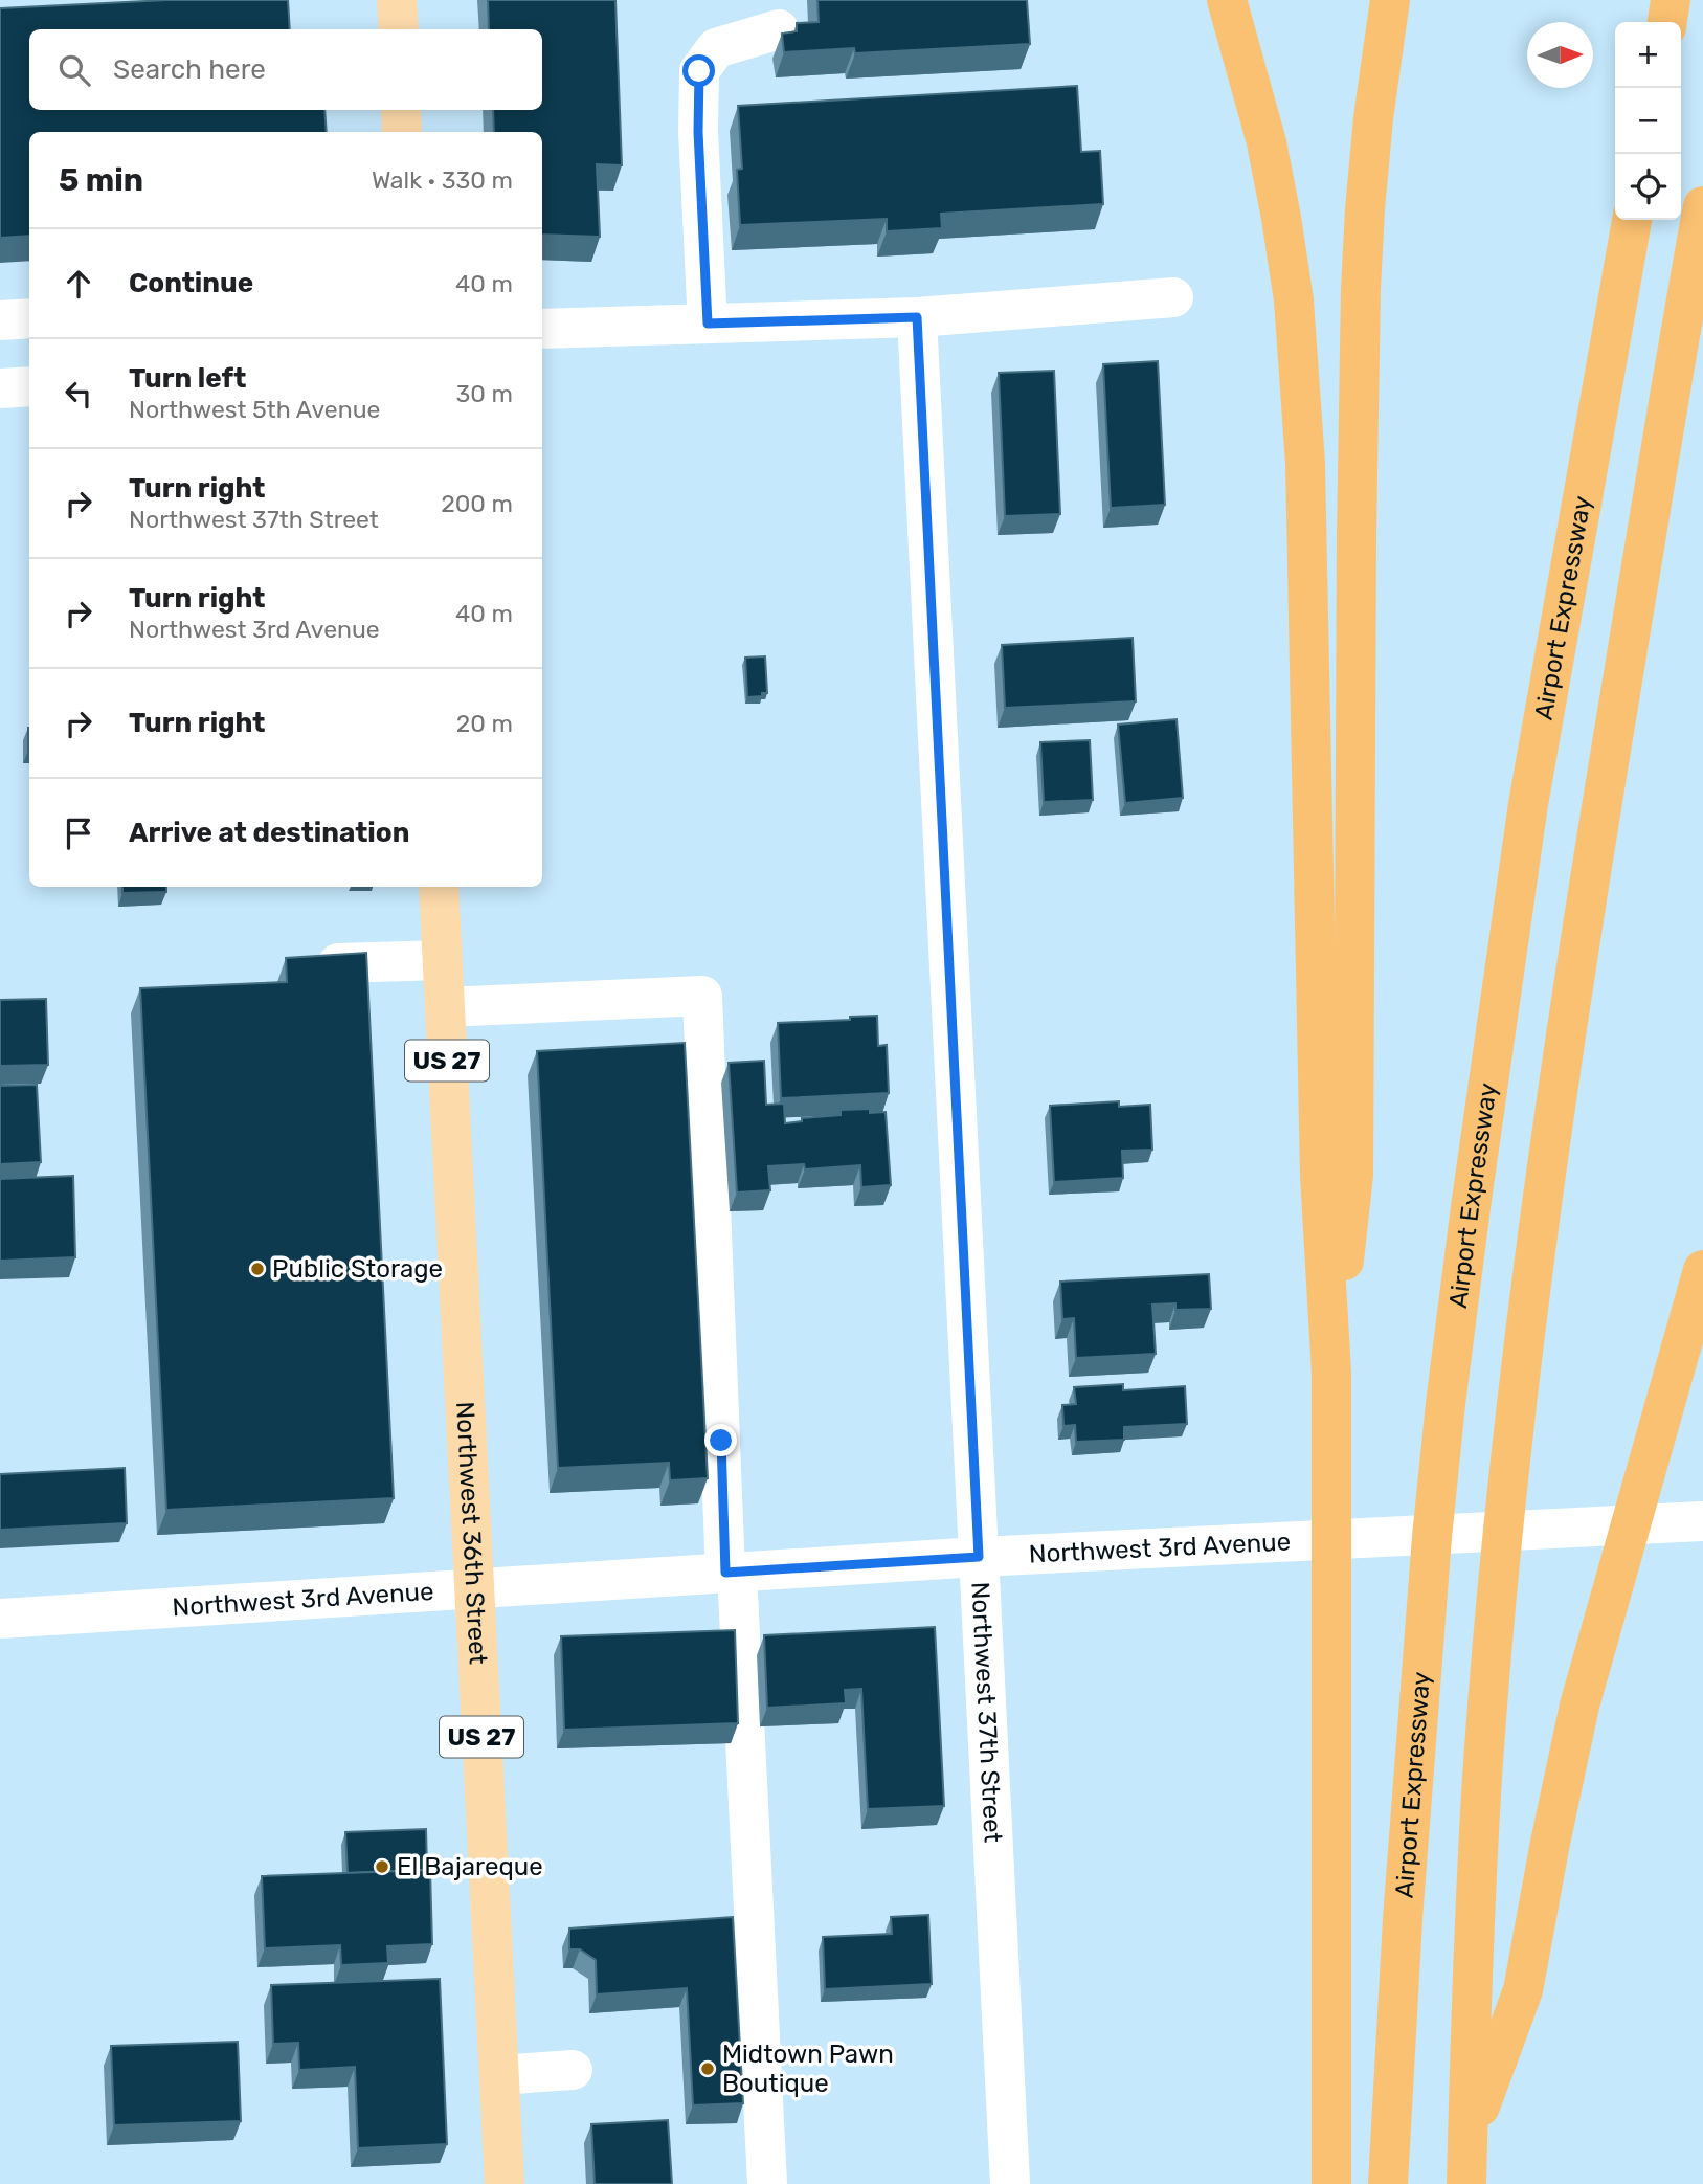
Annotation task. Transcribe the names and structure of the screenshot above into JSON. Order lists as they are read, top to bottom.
{
  "streets": {
    "highway": ["Airport Expressway"],
    "main road": ["US 27", "Northwest 36th Street"],
    "street": ["Northwest 3rd Avenue", "Northwest 37th Street"]
  },
  "crossings": [
    ["Northwest 36th Street", "Northwest 3rd Avenue"],
    ["Northwest 3rd Avenue", "Northwest 37th Street"]
  ],
  "places": ["Public Storage", "El Bajareque", "Midtown Pawn Boutique"],
  "north": "right",
  "page": {
    "map_buttons": ["+", "−"],
    "search": "Search here",
    "heading": ["5 min", "Walk · 330 m"],
    "list": [
      ["Continue", "40 m"],
      ["Turn left", "Northwest 5th Avenue", "30 m"],
      ["Turn right", "Northwest 37th Street", "200 m"],
      ["Turn right", "Northwest 3rd Avenue", "40 m"],
      ["Turn right", "20 m"],
      "Arrive at destination"
    ]
  }
}
